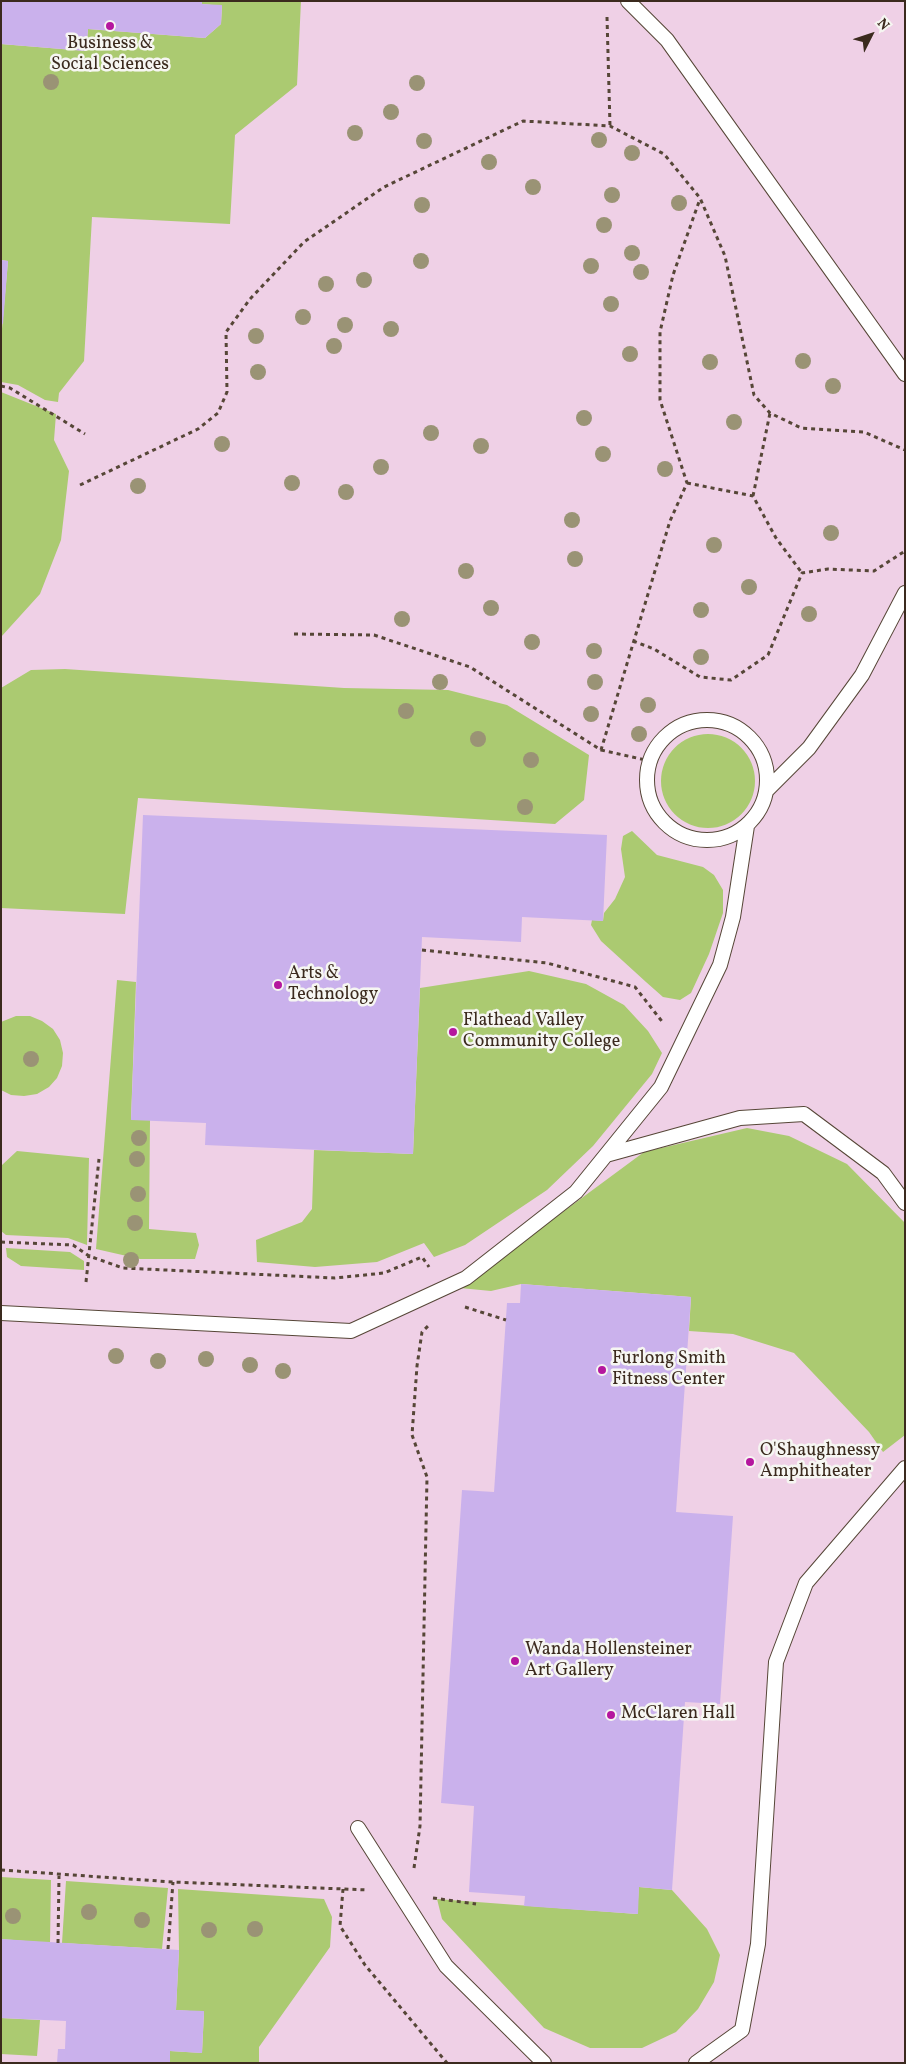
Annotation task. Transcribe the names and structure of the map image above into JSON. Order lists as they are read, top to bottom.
{
  "places": [
    "Business & Social Sciences",
    "Arts & Technology",
    "Flathead Valley Community College",
    "Furlong Smith Fitness Center",
    "O'Shaughnessy Amphitheater",
    "Wanda Hollensteiner Art Gallery",
    "McClaren Hall"
  ],
  "north": "top right"
}
